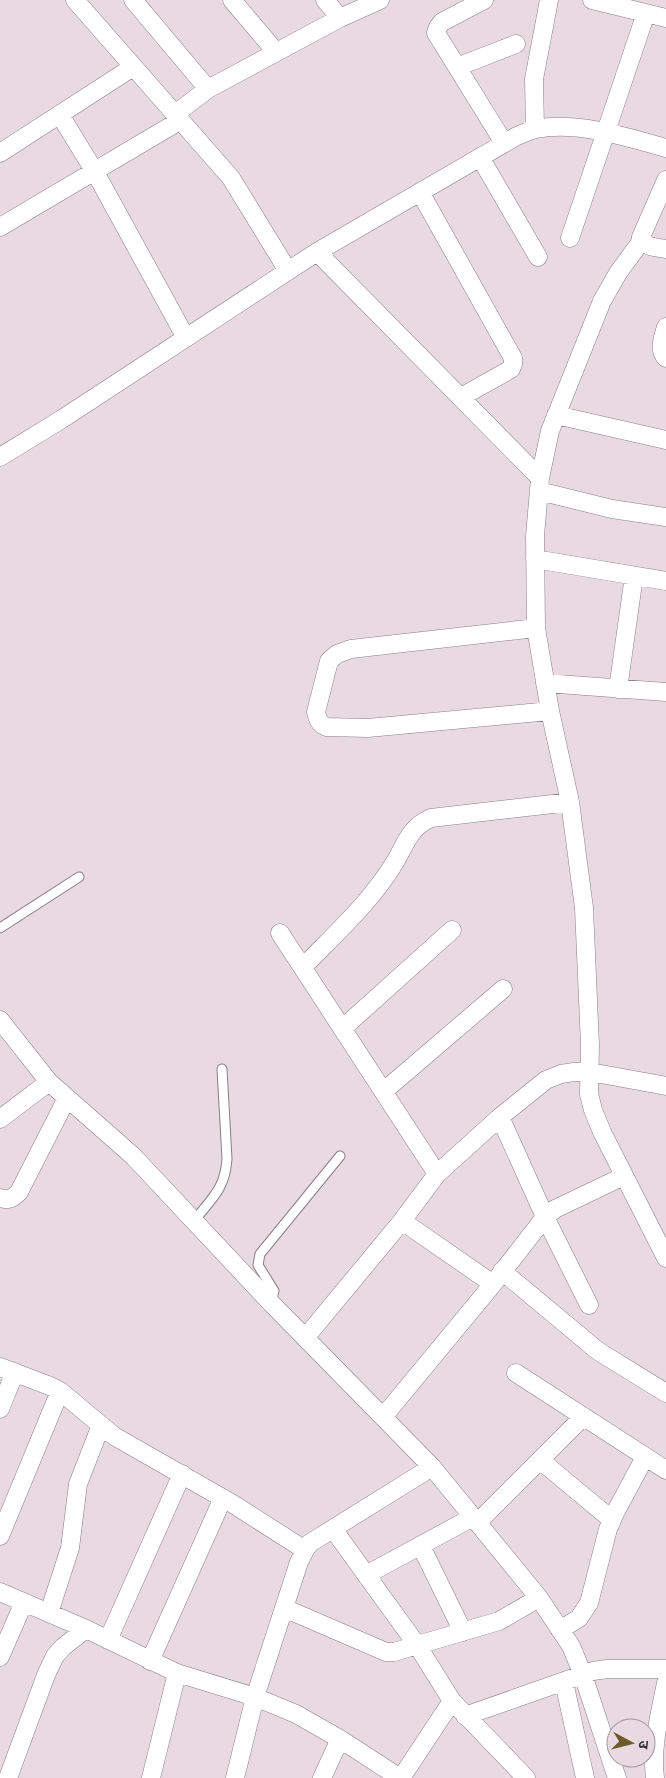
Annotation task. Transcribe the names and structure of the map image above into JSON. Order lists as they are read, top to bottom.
{
  "north": "right"
}
